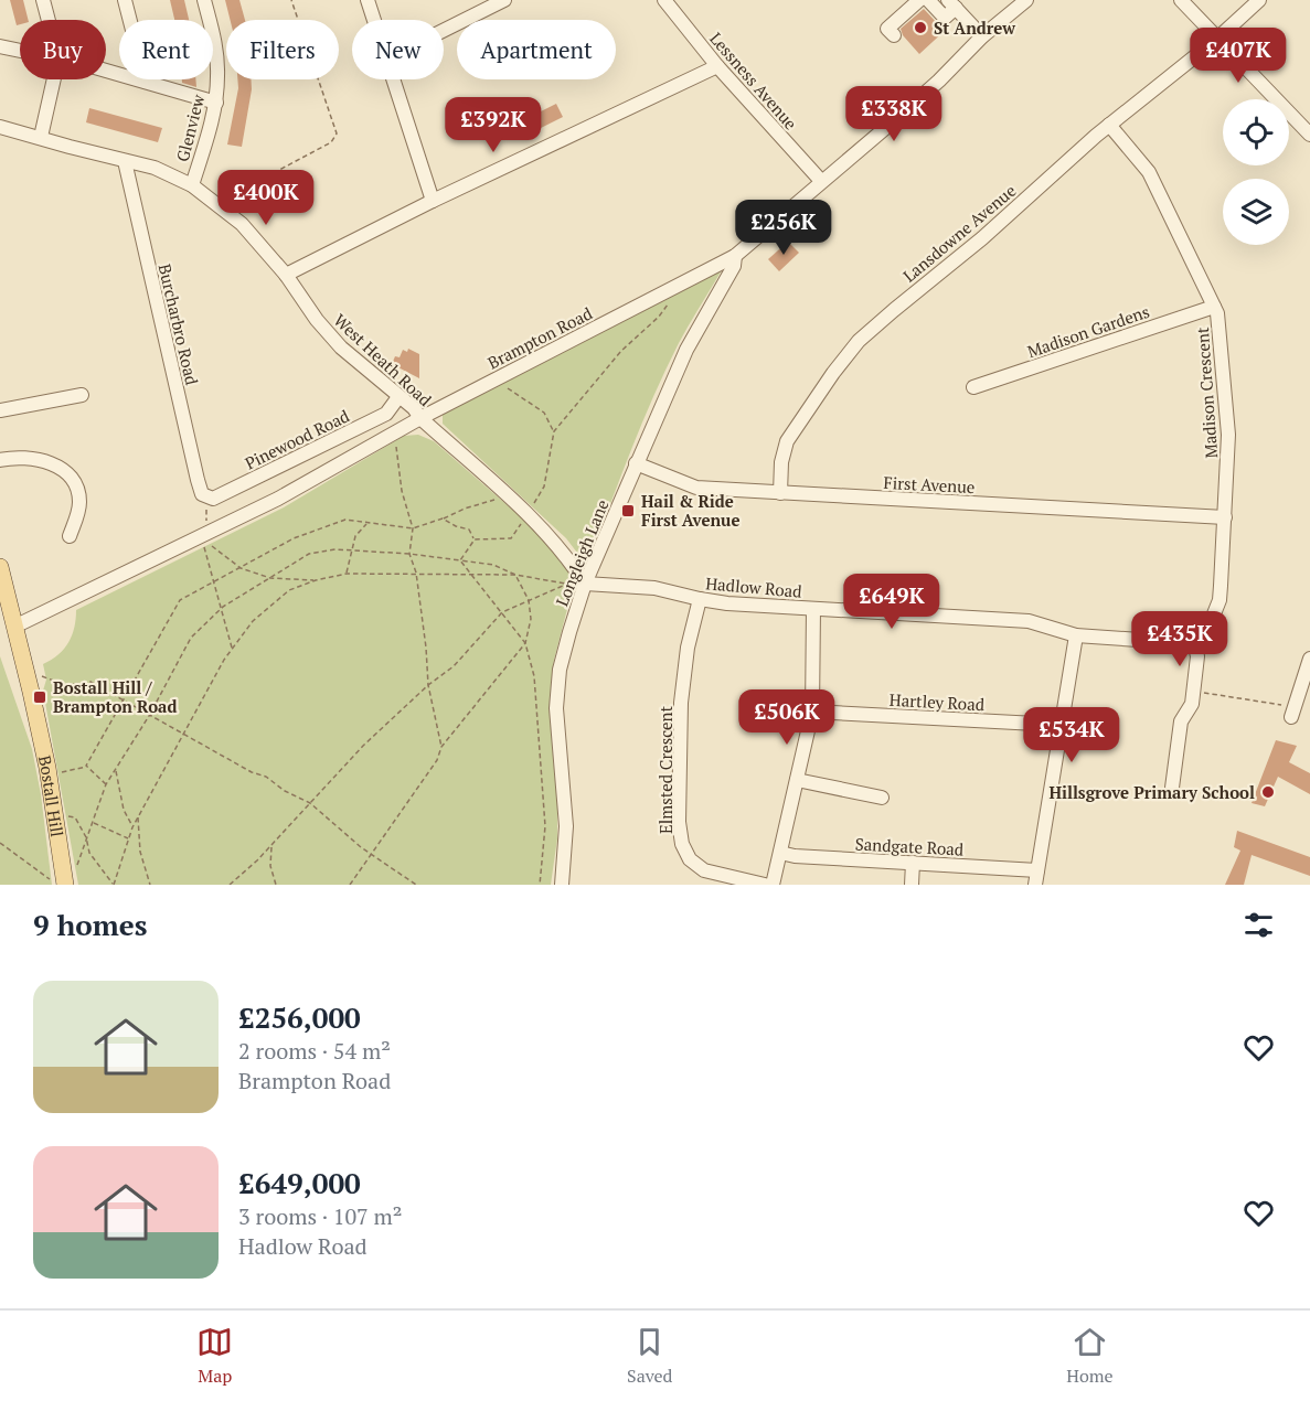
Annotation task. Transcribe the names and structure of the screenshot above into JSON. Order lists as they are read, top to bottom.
{
  "streets": {
    "main road": ["Bostall Hill"],
    "street": [
      "Lessness Avenue",
      "Glenview",
      "Lansdowne Avenue",
      "Burcharbro Road",
      "Madison Gardens",
      "Brampton Road",
      "West Heath Road",
      "Madison Crescent",
      "Pinewood Road",
      "First Avenue",
      "Longleigh Lane",
      "Hadlow Road",
      "Hartley Road",
      "Elmsted Crescent",
      "Sandgate Road"
    ]
  },
  "crossings": [
    ["Lessness Avenue", "Brampton Road"],
    ["Glenview", "West Heath Road"],
    ["Lansdowne Avenue", "Madison Crescent"],
    ["Lansdowne Avenue", "First Avenue"],
    ["Burcharbro Road", "West Heath Road"],
    ["Burcharbro Road", "Pinewood Road"],
    ["Madison Gardens", "Madison Crescent"],
    ["Brampton Road", "West Heath Road"],
    ["Brampton Road", "Longleigh Lane"],
    ["Brampton Road", "Bostall Hill"],
    ["West Heath Road", "Pinewood Road"],
    ["West Heath Road", "Longleigh Lane"],
    ["West Heath Road", "Hadlow Road"],
    ["Madison Crescent", "First Avenue"],
    ["Madison Crescent", "Hadlow Road"],
    ["First Avenue", "Longleigh Lane"],
    ["Longleigh Lane", "Hadlow Road"],
    ["Hadlow Road", "Elmsted Crescent"]
  ],
  "places": {
    "other": ["St Andrew", "Hillsgrove Primary School"],
    "transit": ["Hail & Ride First Avenue", "Bostall Hill / Brampton Road"]
  },
  "page": {
    "chip": [
      "Buy",
      "Rent",
      "Filters",
      "New",
      "Apartment"
    ],
    "price": [
      "£407K",
      "£338K",
      "£392K",
      "£400K",
      "£256K",
      "£649K",
      "£435K",
      "£506K",
      "£534K"
    ],
    "heading": "9 homes",
    "list": [
      {
        "name": "£256,000",
        "note": "2 rooms · 54 m² · Brampton Road"
      },
      {
        "name": "£649,000",
        "note": "3 rooms · 107 m² · Hadlow Road"
      }
    ],
    "tabs": ["Map", "Saved", "Home"]
  }
}
